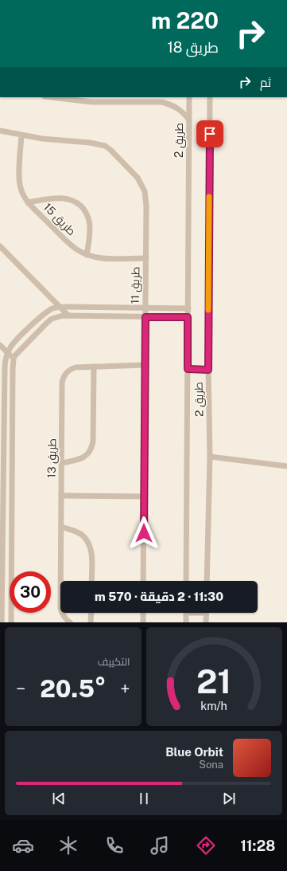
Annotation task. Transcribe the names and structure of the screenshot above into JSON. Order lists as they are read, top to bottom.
{
  "streets": {
    "street": [
      "طريق 2",
      "طريق 15",
      "طريق 11",
      "طريق 13"
    ]
  },
  "crossings": [
    ["طريق 15", "طريق 11"],
    ["طريق 11", "طريق 13"]
  ],
  "page": {
    "turn": ["220 m", "طريق 18"],
    "then": "ثم",
    "limit": "30",
    "trip": "11:30 · 2 دقيقة · 570 m",
    "tile": "التكييف",
    "heat": ["−", "20.5°", "+"],
    "song": ["Blue Orbit", "Sona"],
    "tabs": "11:28",
    "gauge": ["21", "km/h"]
  }
}
